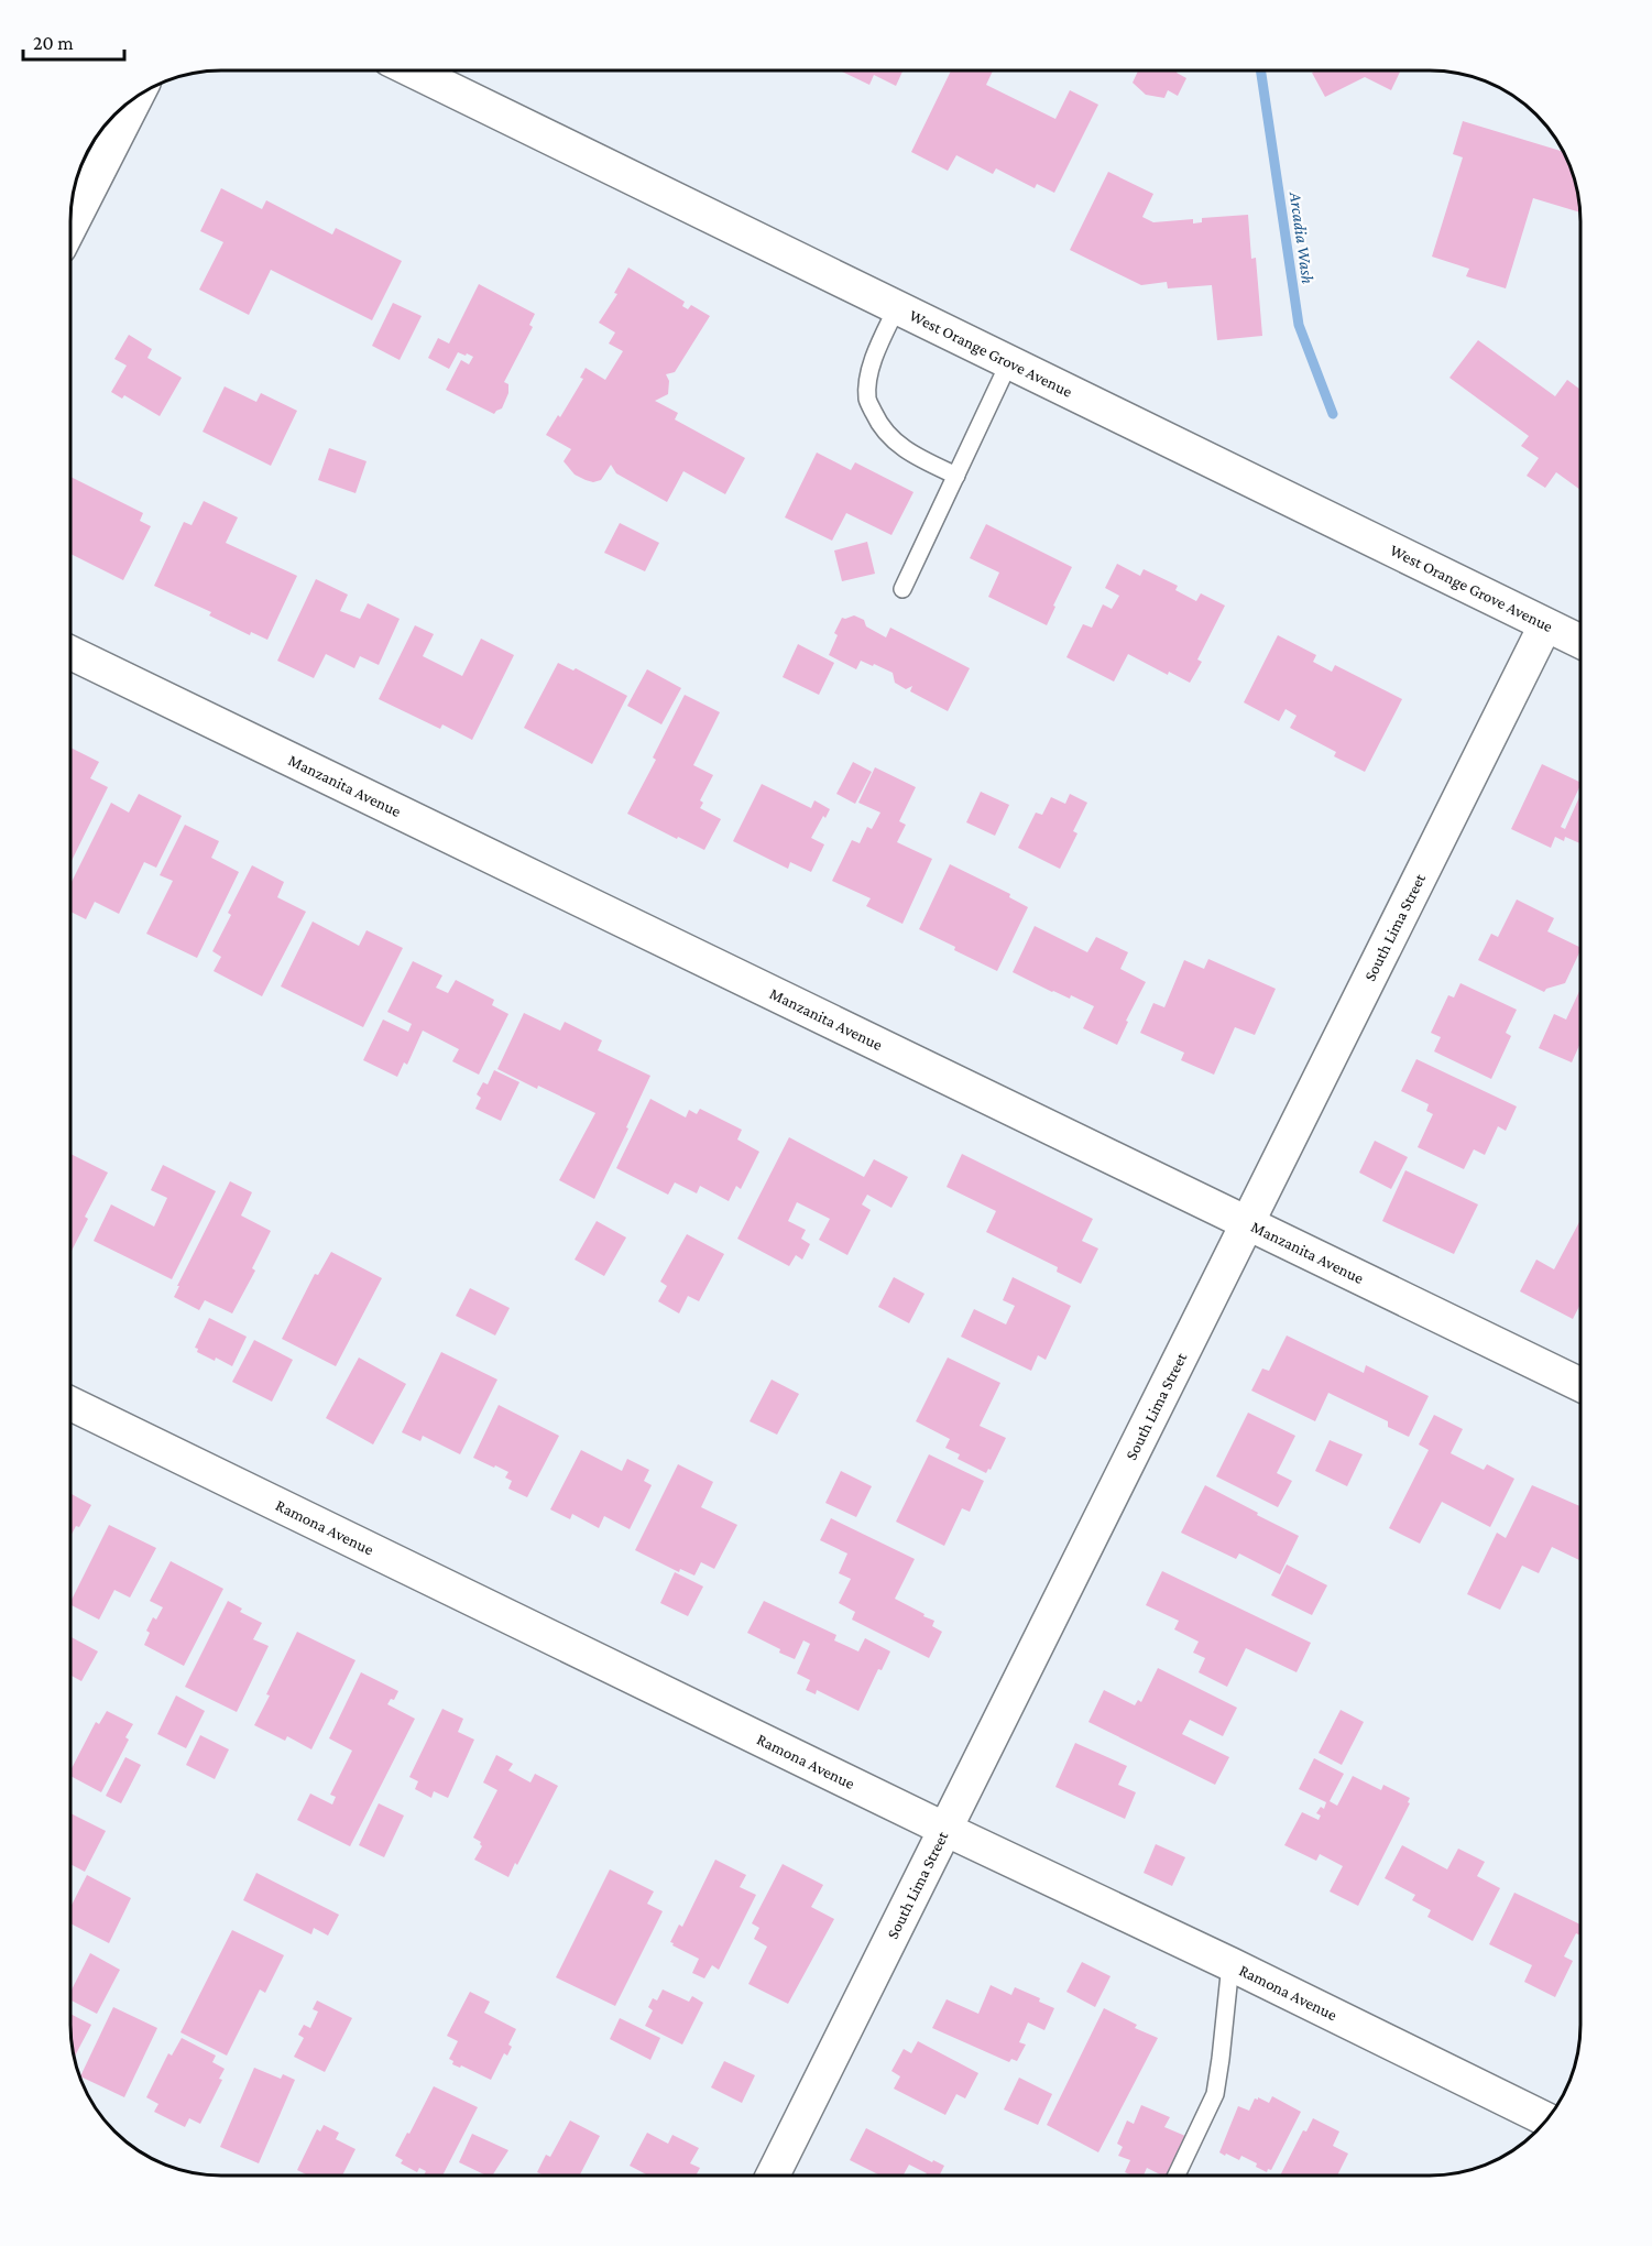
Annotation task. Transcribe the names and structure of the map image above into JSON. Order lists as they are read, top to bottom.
{
  "streets": {
    "street": [
      "West Orange Grove Avenue",
      "Manzanita Avenue",
      "South Lima Street",
      "Ramona Avenue"
    ]
  },
  "crossings": [
    ["West Orange Grove Avenue", "South Lima Street"],
    ["Manzanita Avenue", "South Lima Street"],
    ["South Lima Street", "Ramona Avenue"]
  ],
  "water": ["Arcadia Wash"],
  "scale_bar": "20 m"
}
